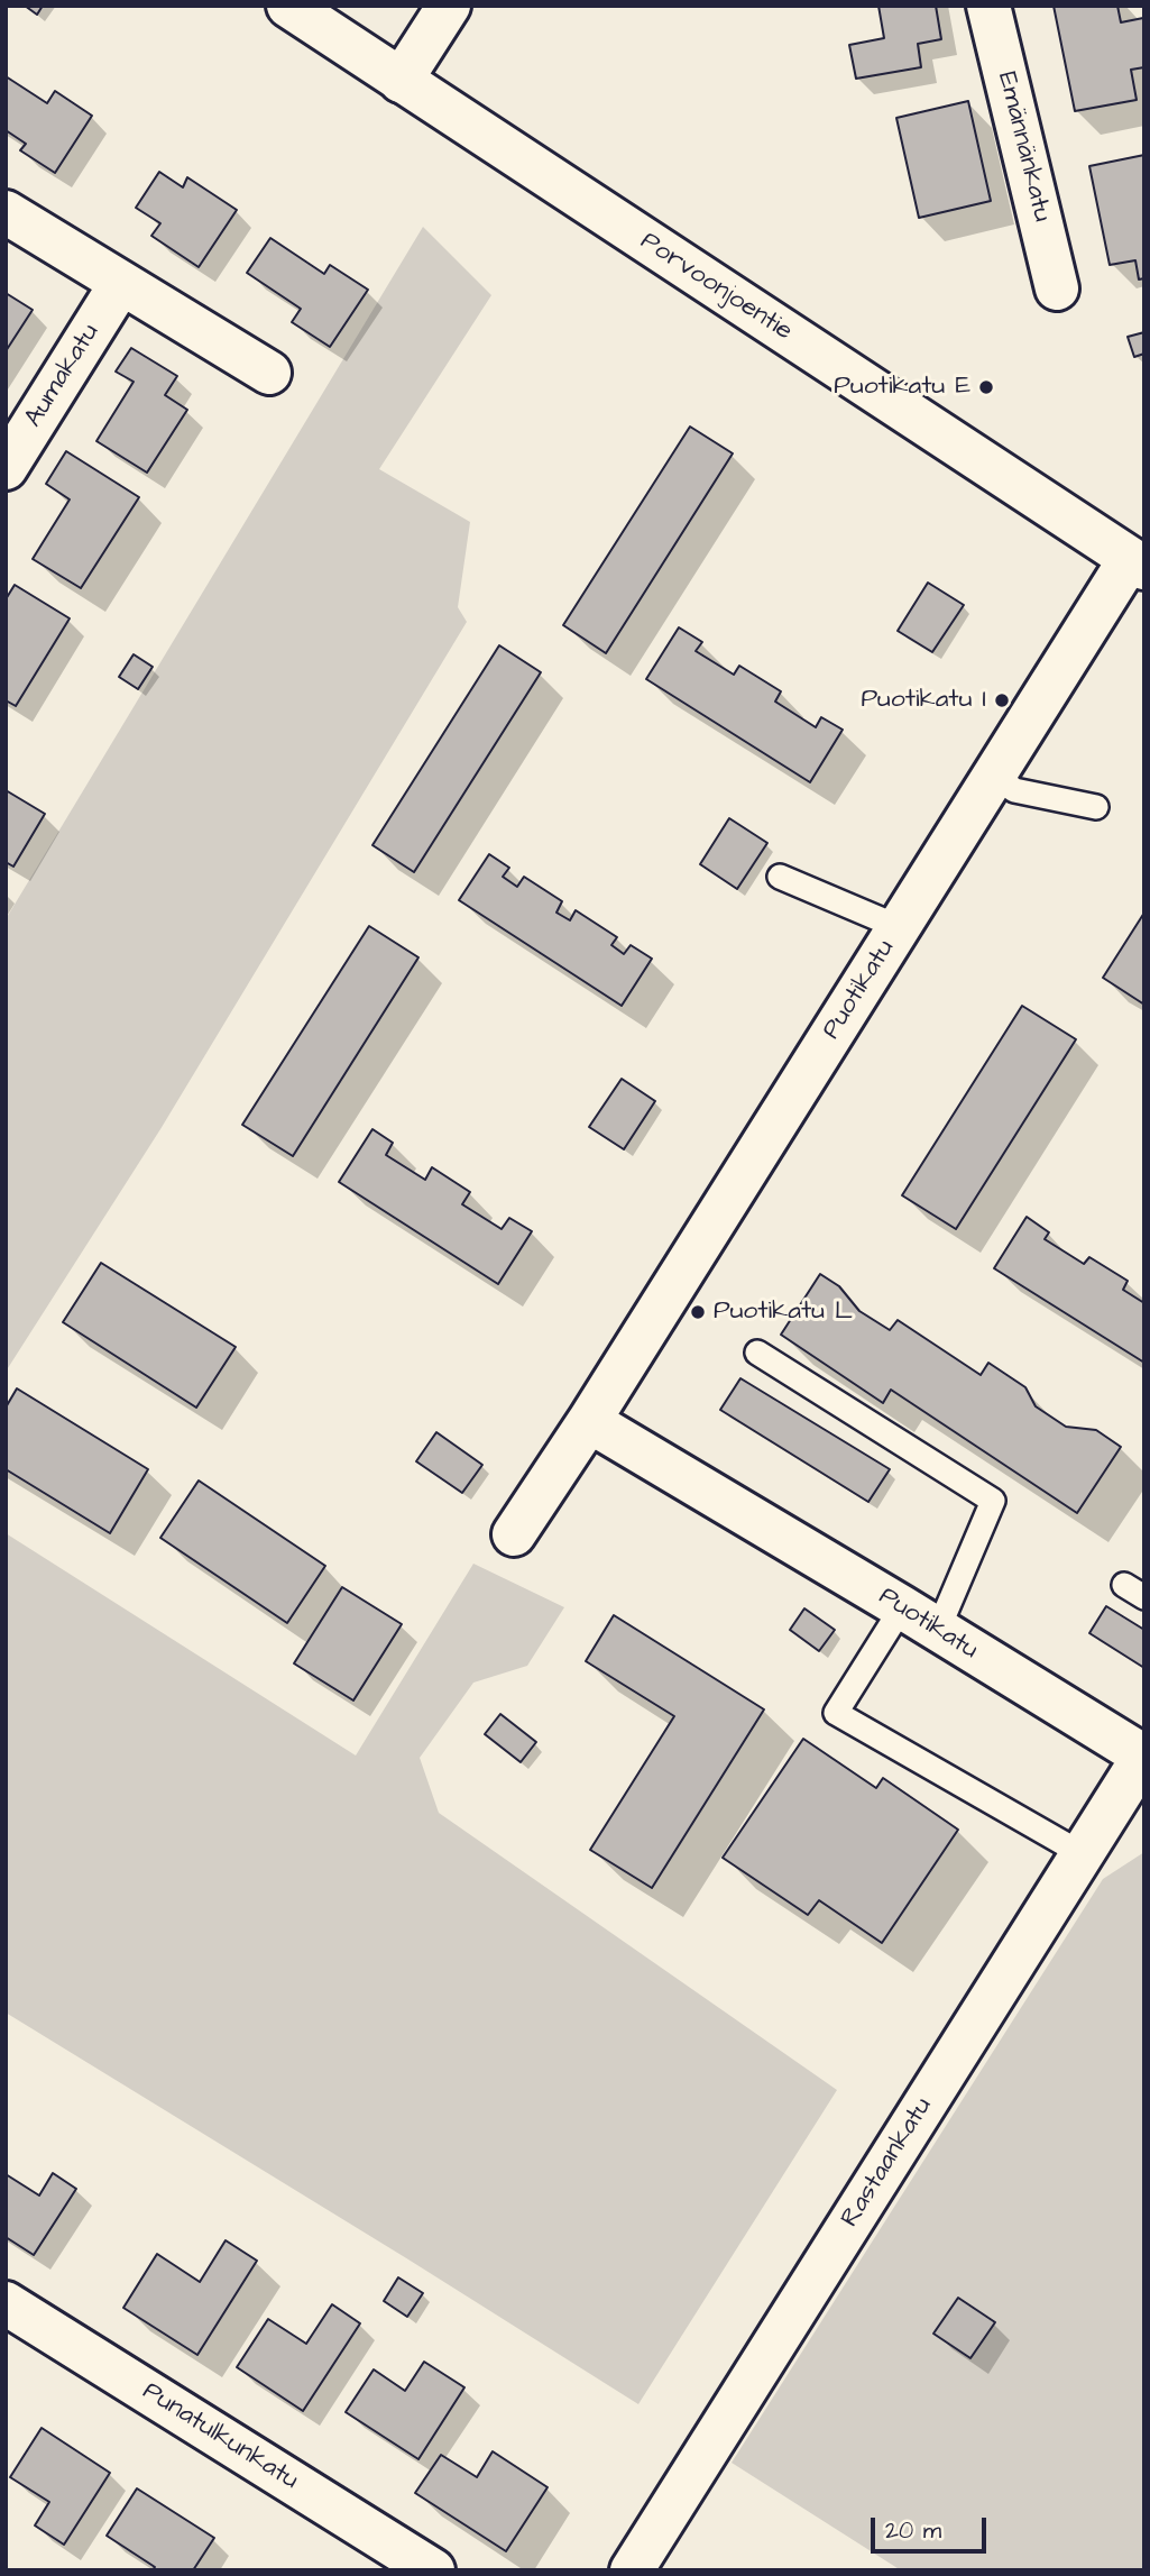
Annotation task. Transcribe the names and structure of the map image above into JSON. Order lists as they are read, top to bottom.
{
  "streets": {
    "street": [
      "Emännänkatu",
      "Porvoonjoentie",
      "Aumakatu",
      "Puotikatu",
      "Rastaankatu",
      "Punatulkunkatu"
    ]
  },
  "crossings": [
    ["Porvoonjoentie", "Puotikatu"],
    ["Puotikatu", "Rastaankatu"]
  ],
  "places": ["Puotikatu E", "Puotikatu I", "Puotikatu L"],
  "scale_bar": "20 m"
}
